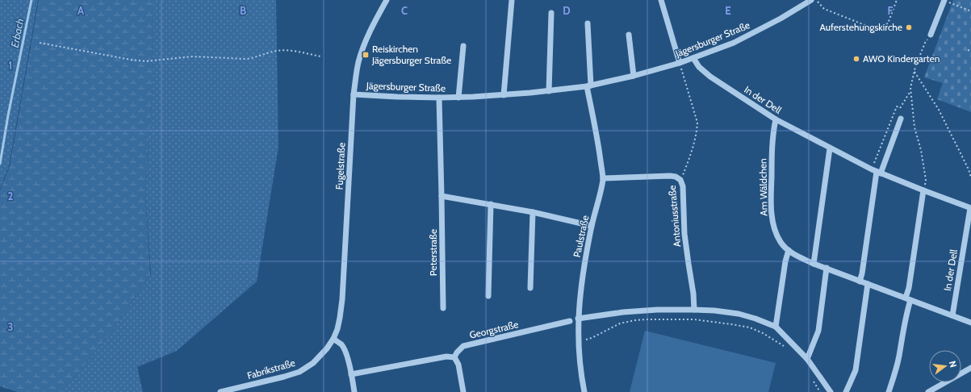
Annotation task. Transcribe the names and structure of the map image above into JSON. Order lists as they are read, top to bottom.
{
  "streets": {
    "street": [
      "Jägersburger Straße",
      "In der Dell",
      "Fugelstraße",
      "Am Wäldchen",
      "Antoniusstraße",
      "Paulstraße",
      "Peterstraße",
      "Georgstraße",
      "Fabrikstraße"
    ]
  },
  "crossings": [
    ["Jägersburger Straße", "In der Dell"],
    ["Jägersburger Straße", "Fugelstraße"],
    ["Jägersburger Straße", "Paulstraße"],
    ["Jägersburger Straße", "Peterstraße"],
    ["In der Dell", "Am Wäldchen"],
    ["Fugelstraße", "Fabrikstraße"],
    ["Antoniusstraße", "Paulstraße"]
  ],
  "water": ["Erbach"],
  "places": {
    "other": ["Auferstehungskirche", "AWO Kindergarten"],
    "transit": ["Reiskirchen Jägersburger Straße"]
  },
  "north": "right",
  "grid": {
    "columns": [
      "A",
      "B",
      "C",
      "D",
      "E",
      "F"
    ],
    "rows": ["1", "2", "3"]
  }
}
